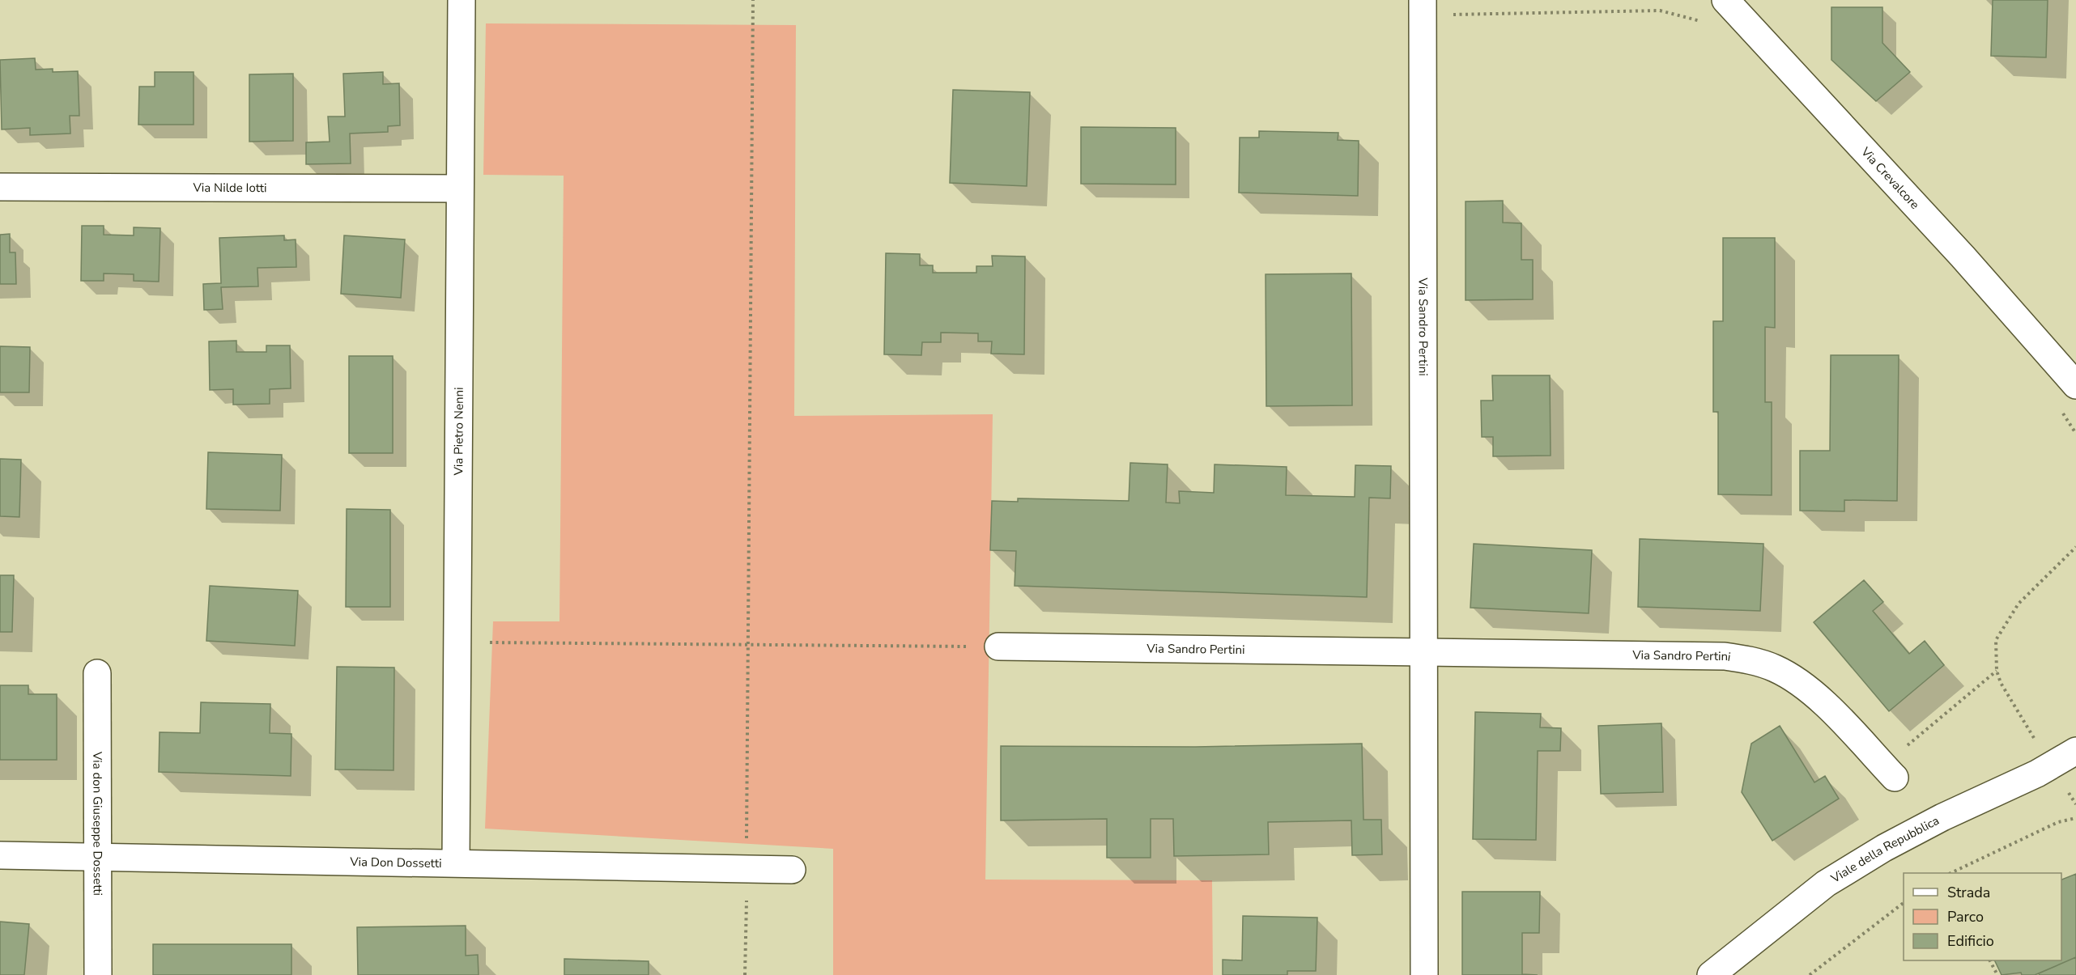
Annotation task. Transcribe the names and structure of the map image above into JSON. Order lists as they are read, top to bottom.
{
  "streets": {
    "street": [
      "Via Crevalcore",
      "Via Nilde Iotti",
      "Via Sandro Pertini",
      "Via Pietro Nenni",
      "Via don Giuseppe Dossetti",
      "Viale della Repubblica",
      "Via Don Dossetti"
    ]
  },
  "crossings": [
    ["Via Nilde Iotti", "Via Pietro Nenni"],
    ["Via Pietro Nenni", "Via Don Dossetti"],
    ["Via don Giuseppe Dossetti", "Via Don Dossetti"]
  ],
  "legend": ["Strada", "Parco", "Edificio"]
}
